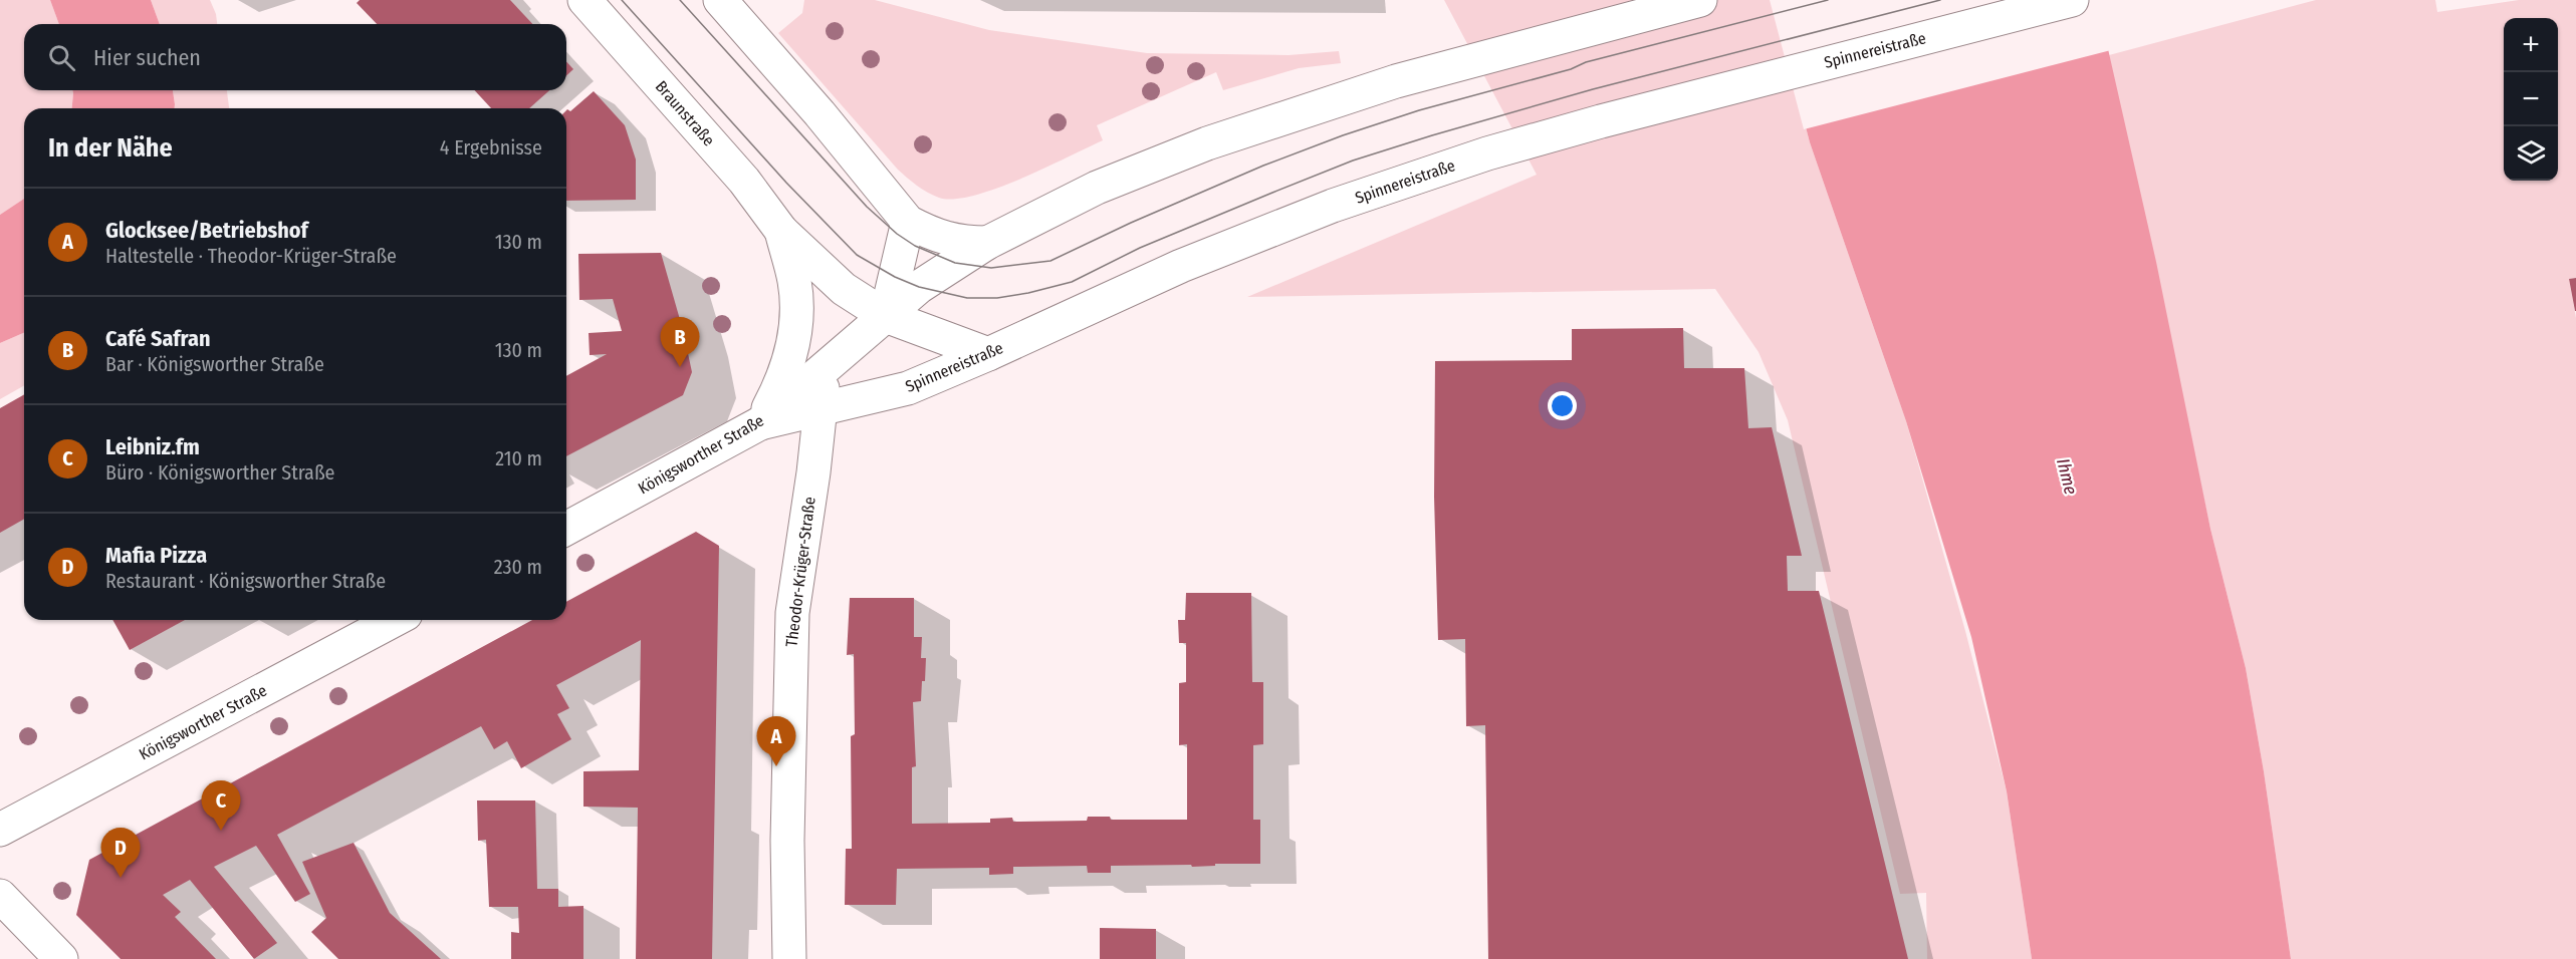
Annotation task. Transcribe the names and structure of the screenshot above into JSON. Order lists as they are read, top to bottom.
{
  "streets": {
    "street": [
      "Spinnereistraße",
      "Braunstraße",
      "Königsworther Straße",
      "Theodor-Krüger-Straße"
    ]
  },
  "crossings": [
    ["Spinnereistraße", "Braunstraße"],
    ["Spinnereistraße", "Königsworther Straße"],
    ["Spinnereistraße", "Theodor-Krüger-Straße"],
    ["Braunstraße", "Königsworther Straße"],
    ["Königsworther Straße", "Theodor-Krüger-Straße"]
  ],
  "water": ["Ihme"],
  "page": {
    "map_buttons": ["+", "−"],
    "search": "Hier suchen",
    "heading": ["In der Nähe", "4 Ergebnisse"],
    "list": [
      {
        "mark": "A",
        "name": "Glocksee/Betriebshof",
        "note": "Haltestelle · Theodor-Krüger-Straße",
        "value": "130 m"
      },
      {
        "mark": "B",
        "name": "Café Safran",
        "note": "Bar · Königsworther Straße",
        "value": "130 m"
      },
      {
        "mark": "C",
        "name": "Leibniz.fm",
        "note": "Büro · Königsworther Straße",
        "value": "210 m"
      },
      {
        "mark": "D",
        "name": "Mafia Pizza",
        "note": "Restaurant · Königsworther Straße",
        "value": "230 m"
      }
    ],
    "pins": [
      "B",
      "A",
      "C",
      "D"
    ]
  }
}
